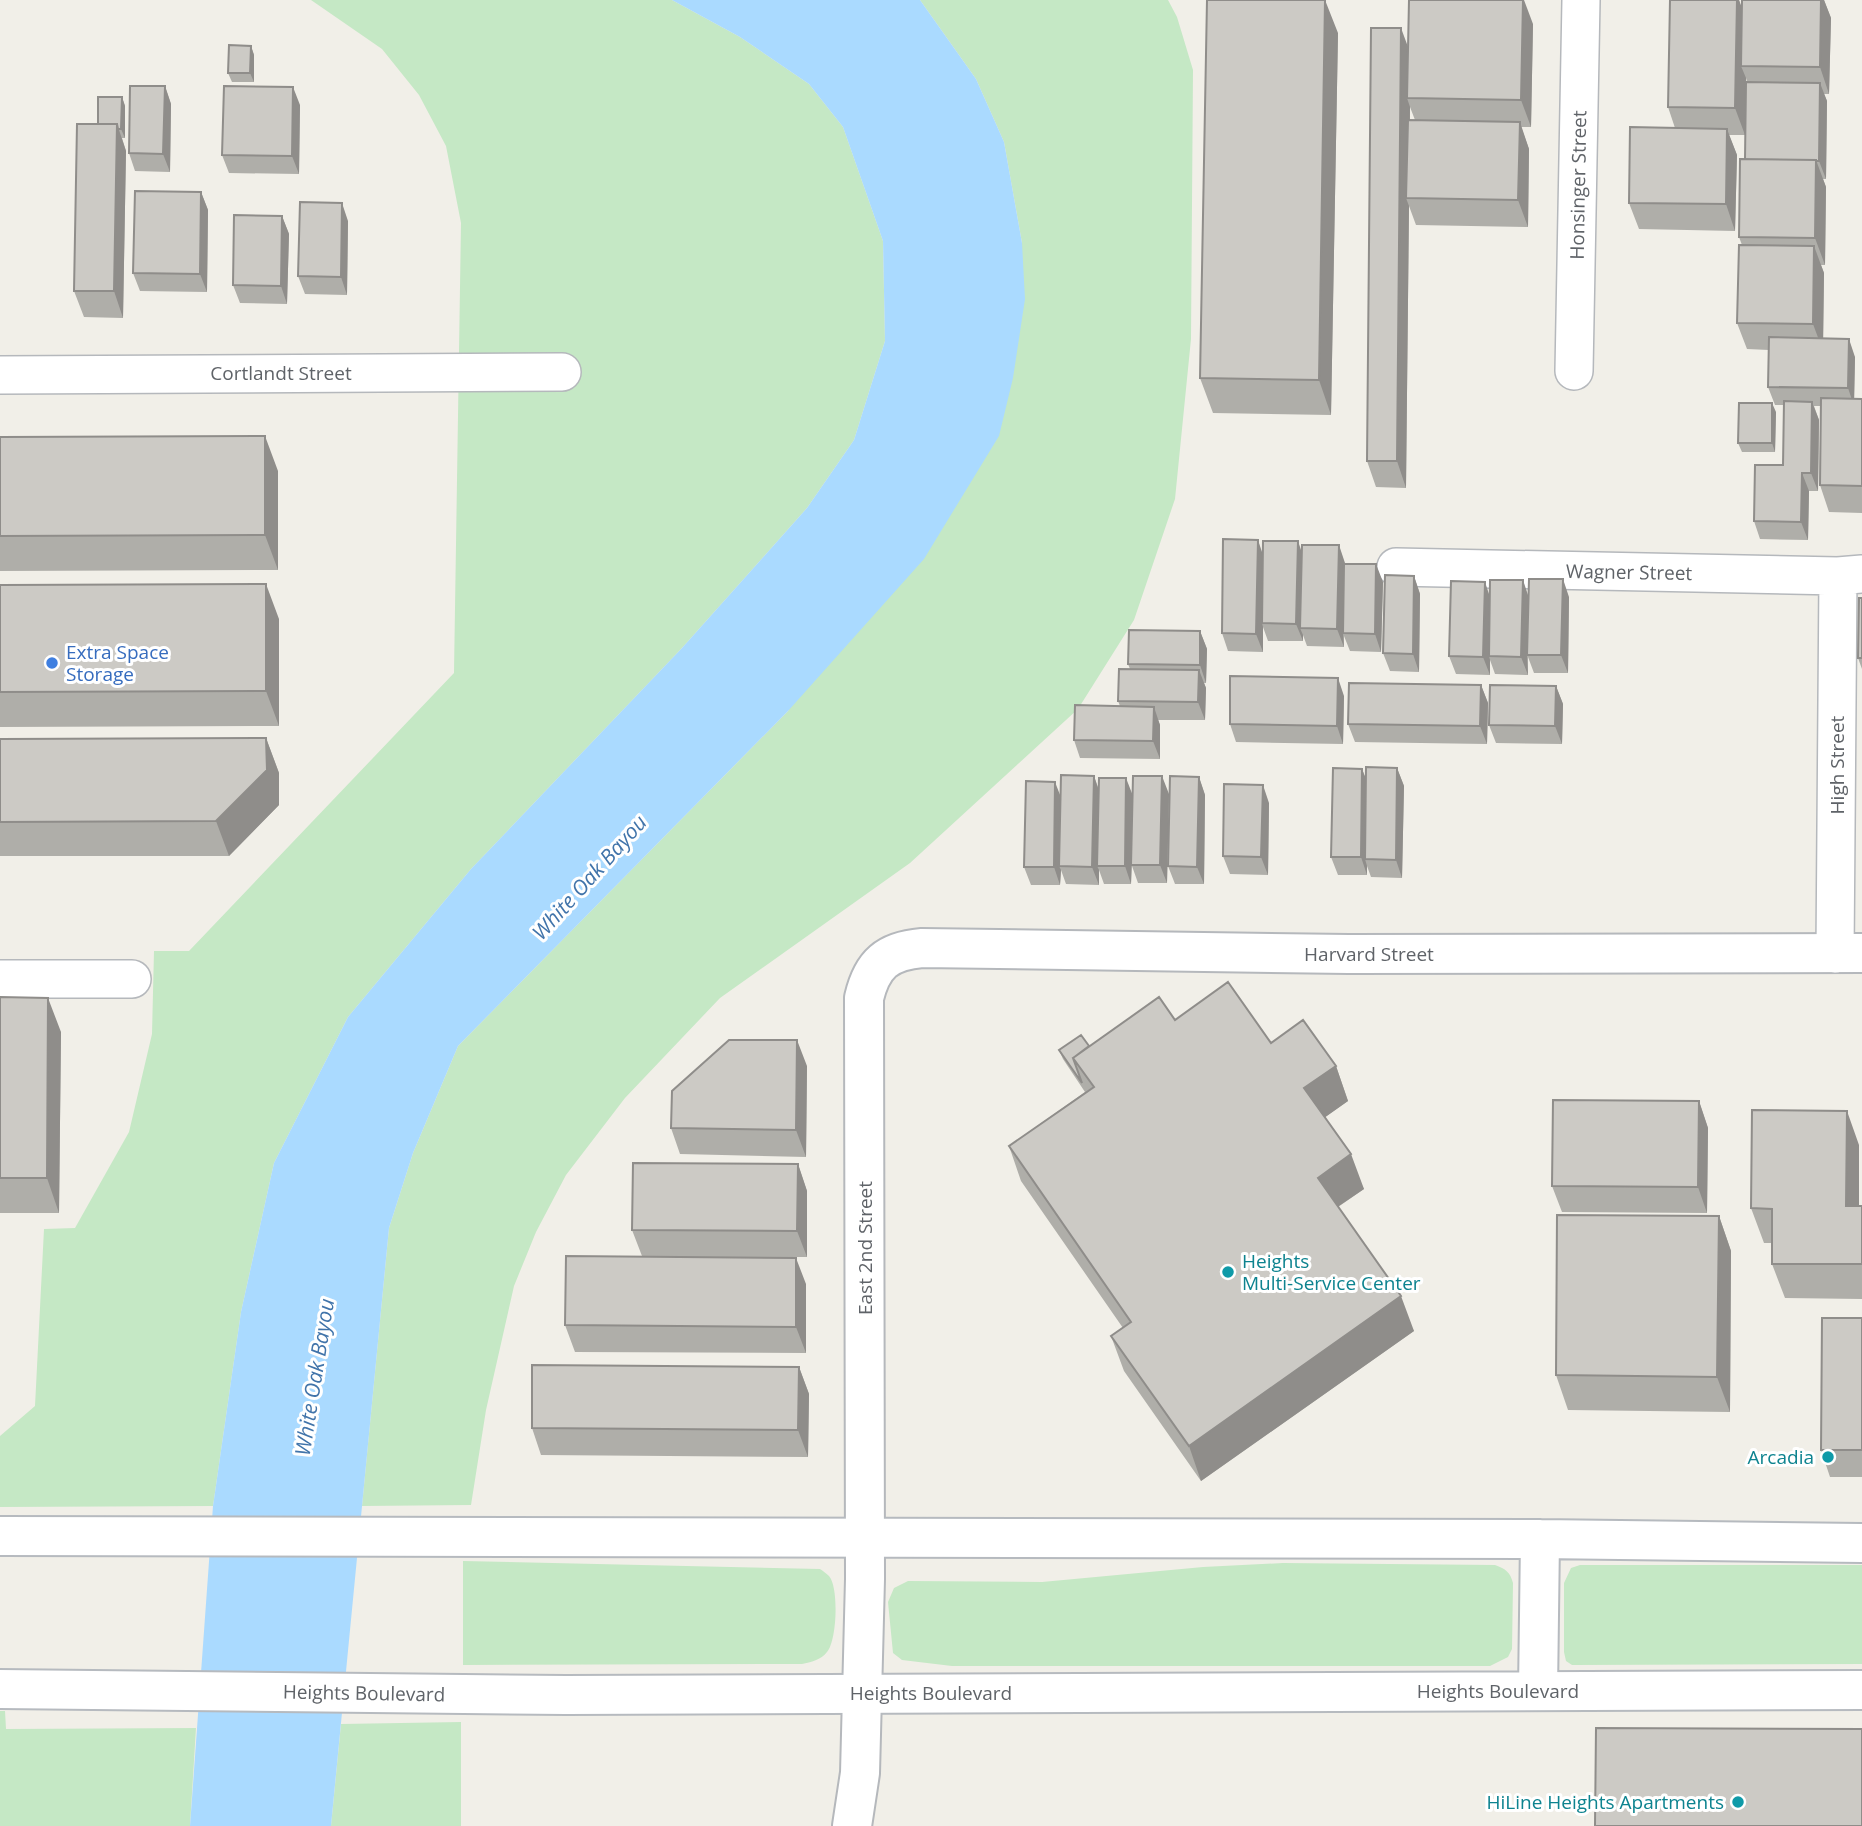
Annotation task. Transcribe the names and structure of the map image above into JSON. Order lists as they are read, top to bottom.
{
  "streets": {
    "main road": ["Harvard Street", "East 2nd Street", "Heights Boulevard"],
    "street": [
      "Honsinger Street",
      "Cortlandt Street",
      "Wagner Street",
      "High Street"
    ]
  },
  "crossings": [
    ["Wagner Street", "High Street"],
    ["High Street", "Harvard Street"],
    ["Harvard Street", "East 2nd Street"],
    ["East 2nd Street", "Heights Boulevard"]
  ],
  "water": ["White Oak Bayou"],
  "places": [
    "Extra Space Storage",
    "Heights Multi-Service Center",
    "Arcadia",
    "HiLine Heights Apartments"
  ]
}
